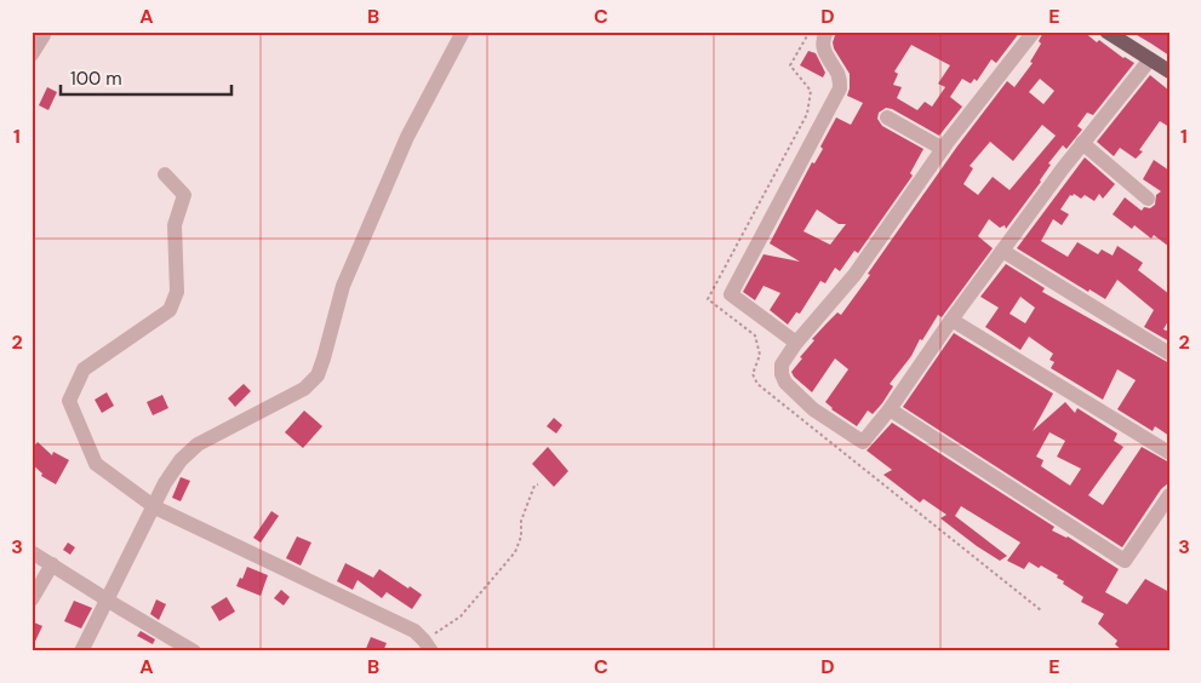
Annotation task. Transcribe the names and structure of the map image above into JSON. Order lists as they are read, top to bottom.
{
  "scale_bar": "100 m",
  "grid": {
    "columns": [
      "A",
      "B",
      "C",
      "D",
      "E"
    ],
    "rows": ["1", "2", "3"]
  }
}
